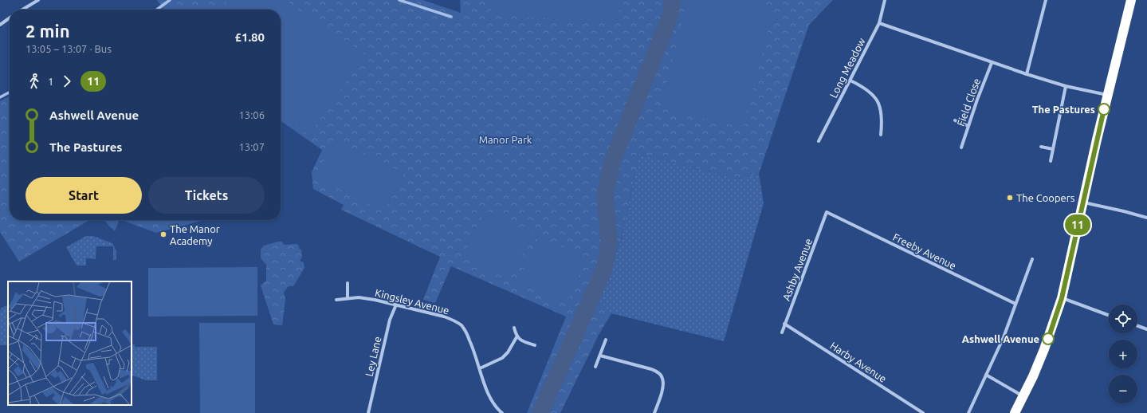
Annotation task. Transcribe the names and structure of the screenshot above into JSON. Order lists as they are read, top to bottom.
{
  "streets": {
    "street": [
      "Long Meadow",
      "Field Close",
      "Freeby Avenue",
      "Ashby Avenue",
      "Kingsley Avenue",
      "Ley Lane",
      "Harby Avenue"
    ]
  },
  "crossings": [
    ["Freeby Avenue", "Ashby Avenue"],
    ["Ashby Avenue", "Harby Avenue"],
    ["Kingsley Avenue", "Ley Lane"]
  ],
  "parks": ["Manor Park"],
  "places": [
    "The Pastures",
    "The Coopers",
    "The Manor Academy",
    "Ashwell Avenue"
  ],
  "lines": ["bus line 11"],
  "page": {
    "on_map": "11",
    "heading": ["2 min", "13:05 – 13:07 · Bus", "£1.80"],
    "legs": ["1", "11"],
    "list": [
      {
        "name": "Ashwell Avenue",
        "value": "13:06"
      },
      {
        "name": "The Pastures",
        "value": "13:07"
      }
    ],
    "buttons": ["Start", "Tickets"],
    "map_buttons": ["+", "−"]
  }
}
